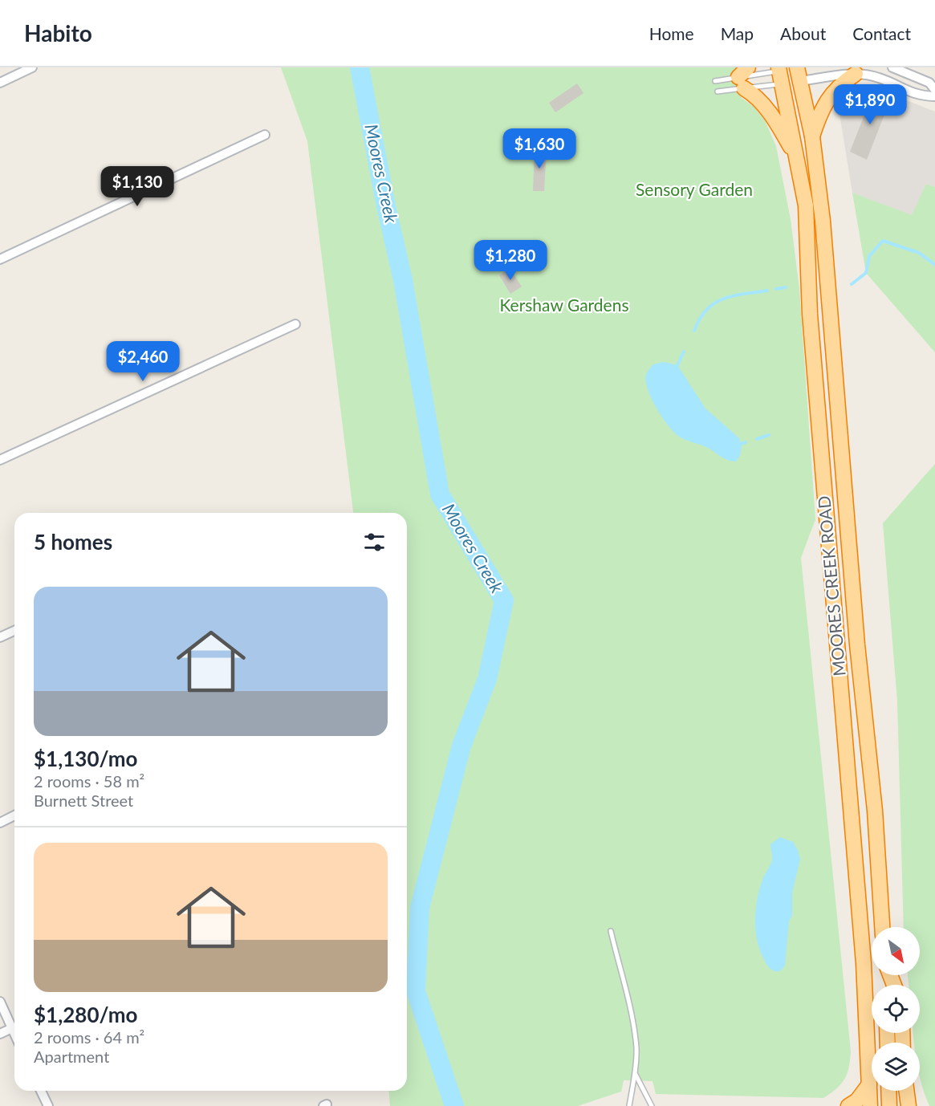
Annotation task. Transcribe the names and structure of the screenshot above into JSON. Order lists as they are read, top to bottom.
{
  "streets": {
    "highway": ["MOORES CREEK ROAD"]
  },
  "water": ["Moores Creek"],
  "parks": ["Sensory Garden", "Kershaw Gardens"],
  "north": "bottom right",
  "page": {
    "header": "Habito",
    "nav": [
      "Home",
      "Map",
      "About",
      "Contact"
    ],
    "price": [
      "$1,890",
      "$1,630",
      "$1,130",
      "$1,280",
      "$2,460"
    ],
    "heading": "5 homes",
    "list": [
      {
        "name": "$1,130/mo",
        "note": "2 rooms · 58 m² · Burnett Street"
      },
      {
        "name": "$1,280/mo",
        "note": "2 rooms · 64 m² · Apartment"
      }
    ]
  }
}
